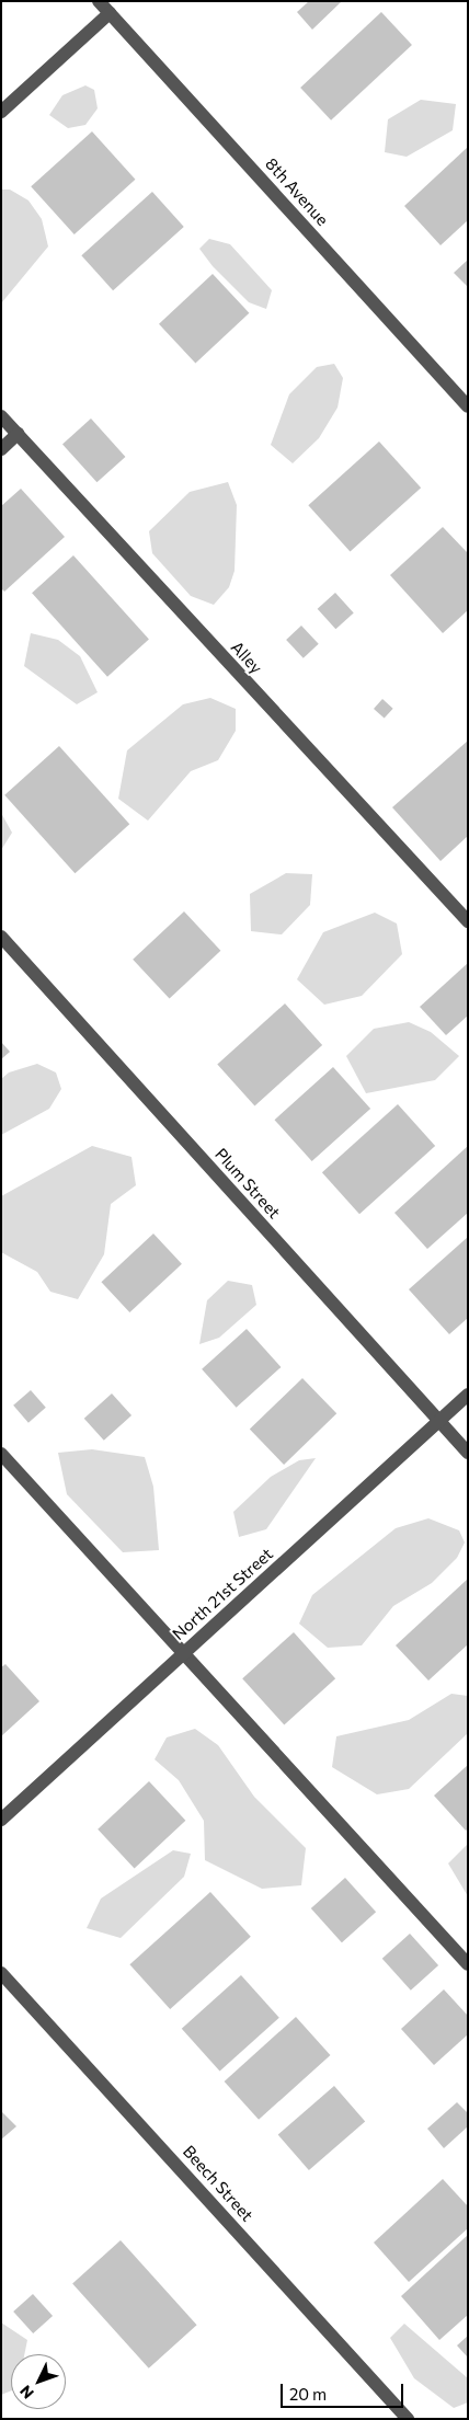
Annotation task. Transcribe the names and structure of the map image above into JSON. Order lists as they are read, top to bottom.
{
  "streets": {
    "street": [
      "8th Avenue",
      "Alley",
      "Plum Street",
      "North 21st Street",
      "Beech Street"
    ]
  },
  "crossings": [
    ["Plum Street", "North 21st Street"]
  ],
  "scale_bar": "20 m",
  "north": "bottom left"
}
